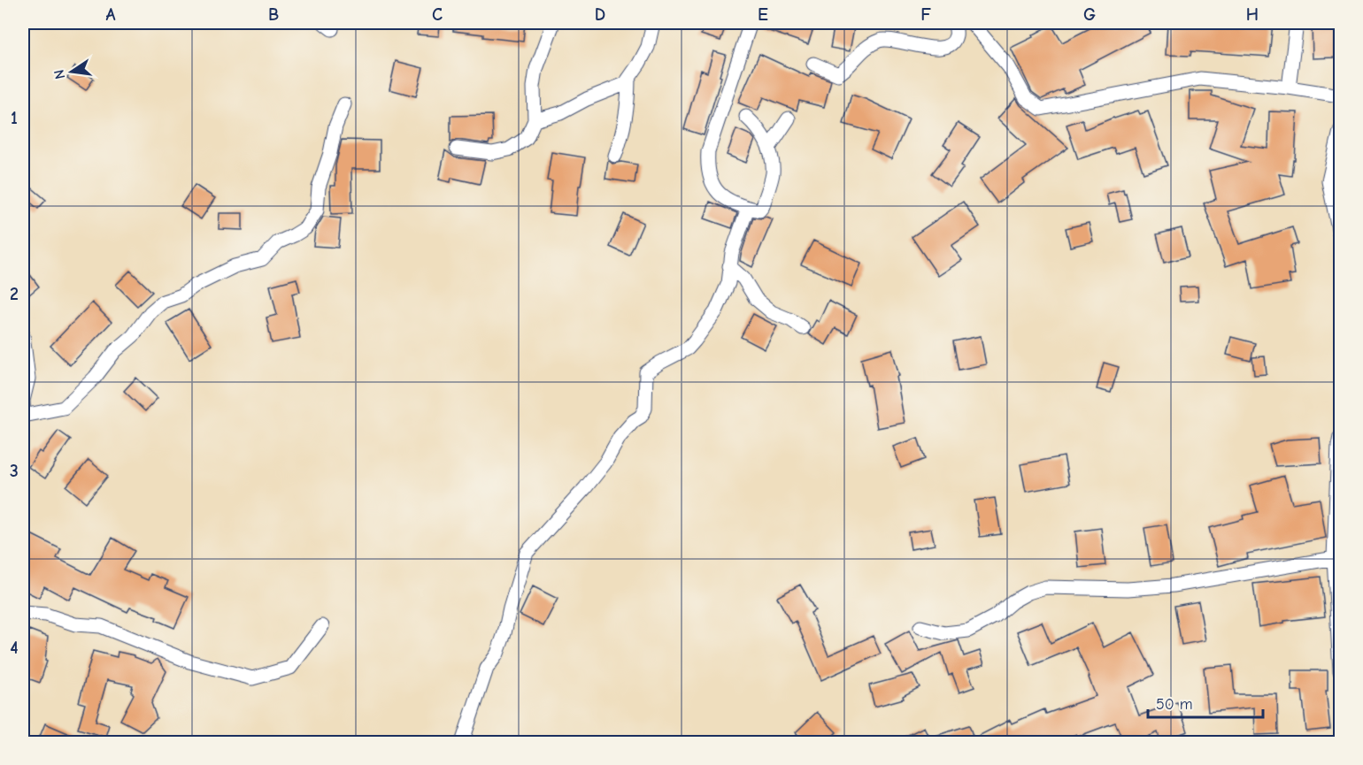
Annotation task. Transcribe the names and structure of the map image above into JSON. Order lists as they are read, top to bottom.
{
  "scale_bar": "50 m",
  "north": "left",
  "grid": {
    "columns": [
      "A",
      "B",
      "C",
      "D",
      "E",
      "F",
      "G",
      "H"
    ],
    "rows": [
      "1",
      "2",
      "3",
      "4"
    ]
  }
}
